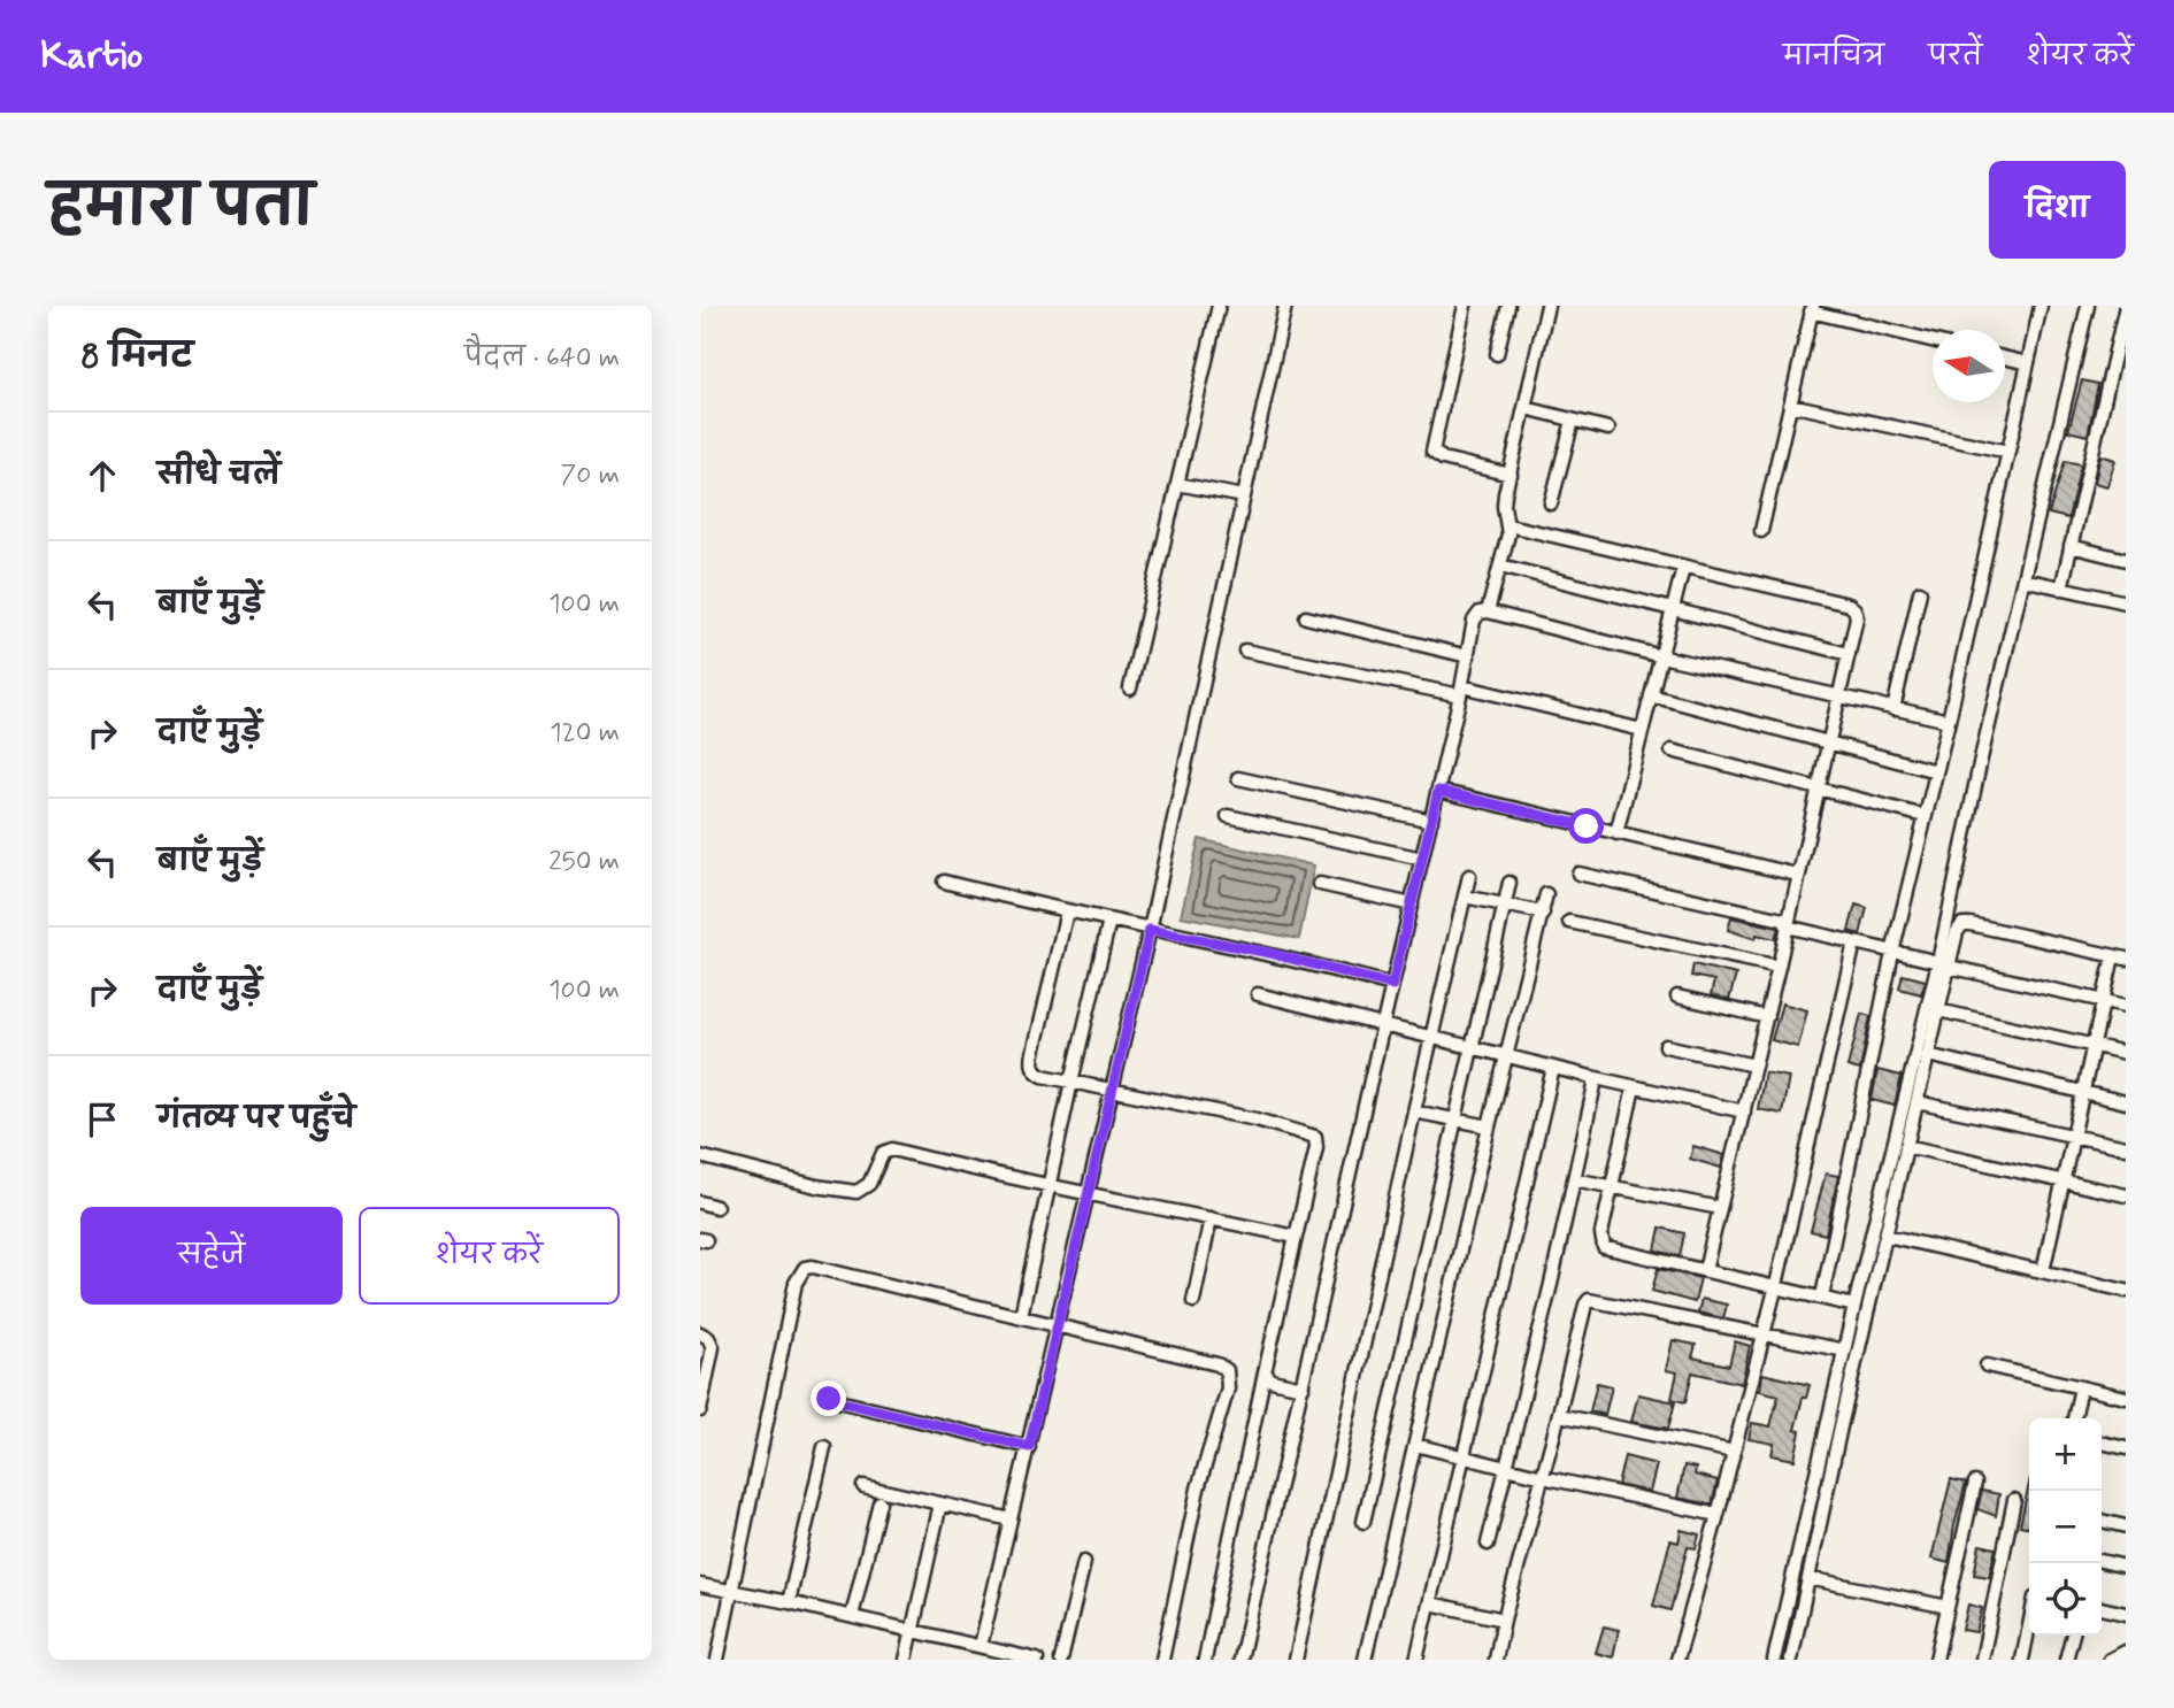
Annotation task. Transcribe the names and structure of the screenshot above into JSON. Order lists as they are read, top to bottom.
{
  "north": "left",
  "page": {
    "header": "Kartio",
    "nav": ["मानचित्र", "परतें", "शेयर करें"],
    "title": "हमारा पता",
    "buttons": [
      "दिशा",
      ["सहेजें", "शेयर करें"]
    ],
    "heading": ["8 मिनट", "पैदल · 640 m"],
    "list": [
      ["सीधे चलें", "70 m"],
      ["बाएँ मुड़ें", "100 m"],
      ["दाएँ मुड़ें", "120 m"],
      ["बाएँ मुड़ें", "250 m"],
      ["दाएँ मुड़ें", "100 m"],
      "गंतव्य पर पहुँचे"
    ],
    "map_buttons": ["+", "−"]
  }
}
